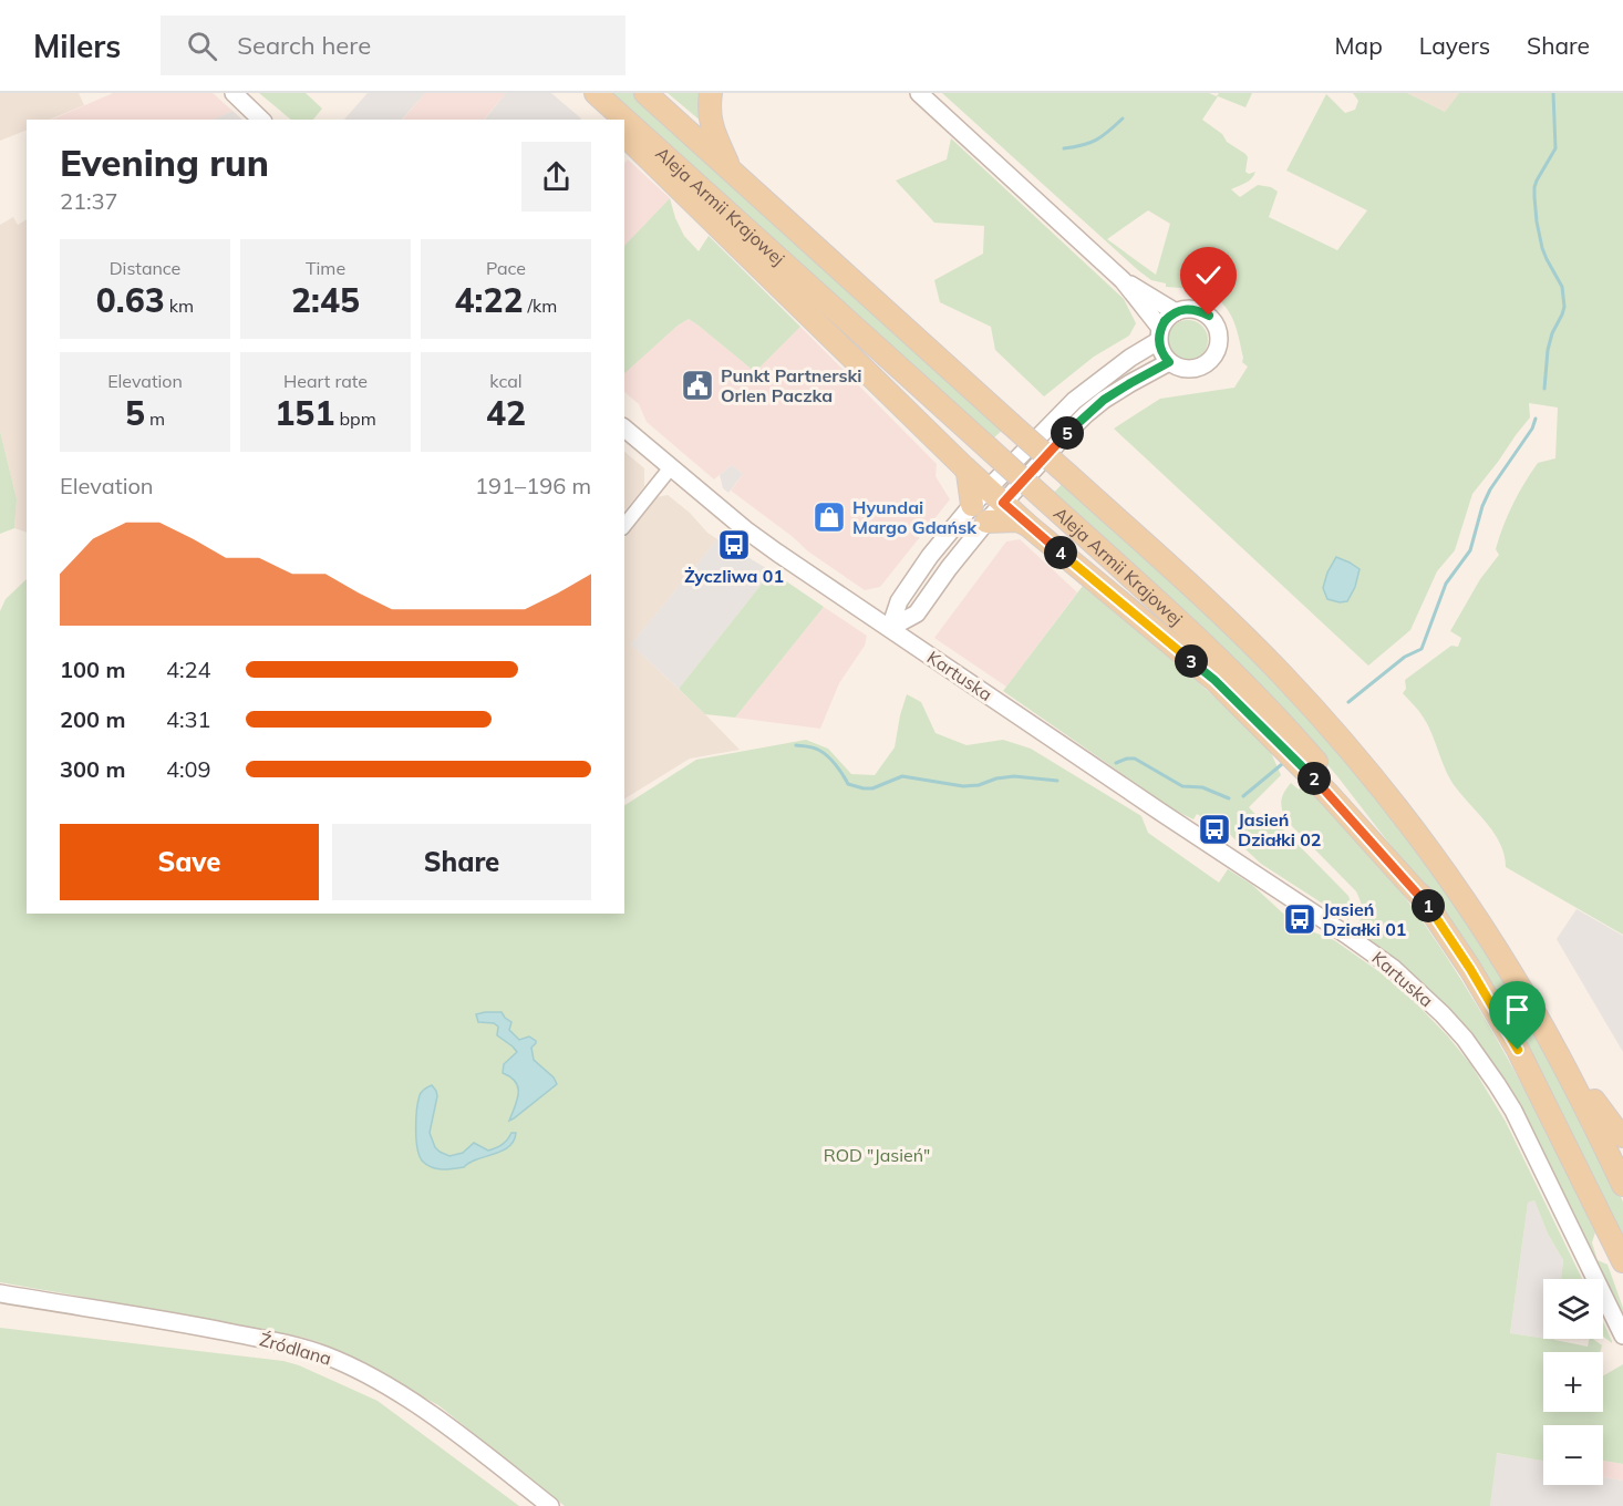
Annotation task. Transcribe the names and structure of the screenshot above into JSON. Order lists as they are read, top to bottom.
{
  "streets": {
    "main road": ["Aleja Armii Krajowej"],
    "street": ["Kartuska", "Źródlana"]
  },
  "parks": ["ROD \"Jasień\""],
  "places": {
    "public building": ["Punkt Partnerski Orlen Paczka"],
    "shop": ["Hyundai Margo Gdańsk"],
    "bus stop": ["Życzliwa 01", "Jasień Działki 02", "Jasień Działki 01"]
  },
  "page": {
    "header": "Milers",
    "search": "Search here",
    "nav": ["Map", "Layers", "Share"],
    "heading": ["Evening run", "21:37"],
    "stats": [
      ["Distance", "0.63 km"],
      ["Time", "2:45"],
      ["Pace", "4:22 /km"],
      ["Elevation", "5 m"],
      ["Heart rate", "151 bpm"],
      ["kcal", "42"]
    ],
    "pins": [
      "5",
      "4",
      "3",
      "2",
      "1"
    ],
    "chart": ["Elevation", "191–196 m"],
    "list": [
      {
        "name": "100 m",
        "note": "4:24"
      },
      {
        "name": "200 m",
        "note": "4:31"
      },
      {
        "name": "300 m",
        "note": "4:09"
      }
    ],
    "buttons": ["Save", "Share"],
    "map_buttons": ["+", "−"]
  }
}
